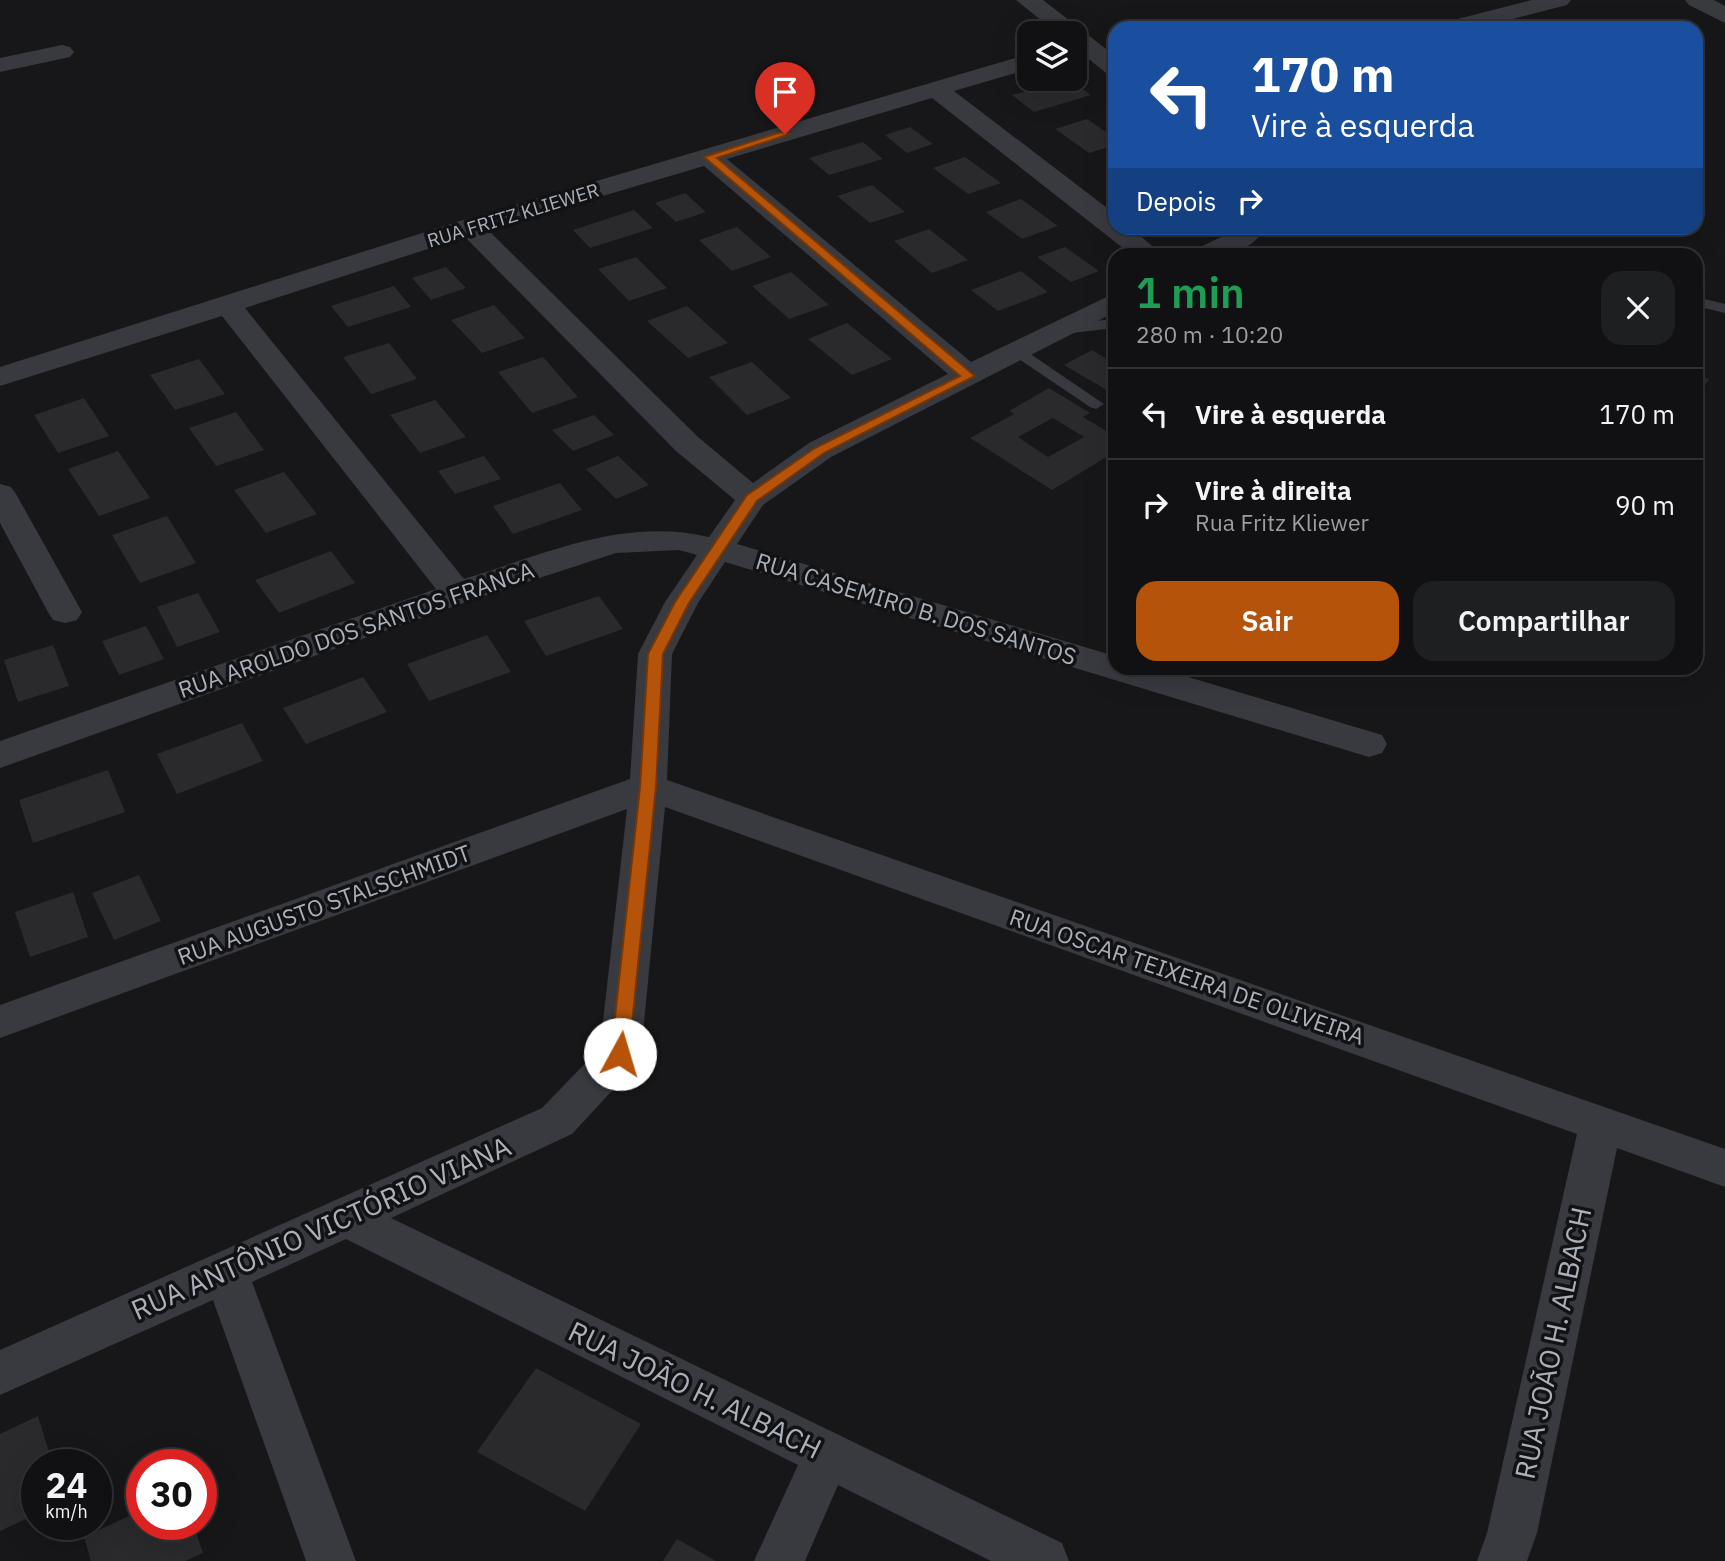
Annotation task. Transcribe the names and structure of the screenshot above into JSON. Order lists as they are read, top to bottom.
{
  "streets": {
    "street": [
      "RUA FRITZ KLIEWER",
      "RUA CASEMIRO B. DOS SANTOS",
      "RUA AROLDO DOS SANTOS FRANCA",
      "RUA AUGUSTO STALSCHMIDT",
      "RUA OSCAR TEIXEIRA DE OLIVEIRA",
      "RUA ANTÔNIO VICTÓRIO VIANA",
      "RUA JOÃO H. ALBACH"
    ]
  },
  "crossings": [
    ["RUA CASEMIRO B. DOS SANTOS", "RUA AROLDO DOS SANTOS FRANCA"],
    ["RUA AUGUSTO STALSCHMIDT", "RUA OSCAR TEIXEIRA DE OLIVEIRA"],
    ["RUA AUGUSTO STALSCHMIDT", "RUA ANTÔNIO VICTÓRIO VIANA"],
    ["RUA OSCAR TEIXEIRA DE OLIVEIRA", "RUA ANTÔNIO VICTÓRIO VIANA"],
    ["RUA OSCAR TEIXEIRA DE OLIVEIRA", "RUA JOÃO H. ALBACH"],
    ["RUA ANTÔNIO VICTÓRIO VIANA", "RUA JOÃO H. ALBACH"]
  ],
  "page": {
    "turn": ["170 m", "Vire à esquerda"],
    "then": "Depois",
    "heading": ["1 min", "280 m · 10:20"],
    "list": [
      {
        "name": "Vire à esquerda",
        "value": "170 m"
      },
      {
        "name": "Vire à direita",
        "note": "Rua Fritz Kliewer",
        "value": "90 m"
      }
    ],
    "buttons": ["Sair", "Compartilhar"],
    "speed": "24 km/h",
    "limit": "30"
  }
}
